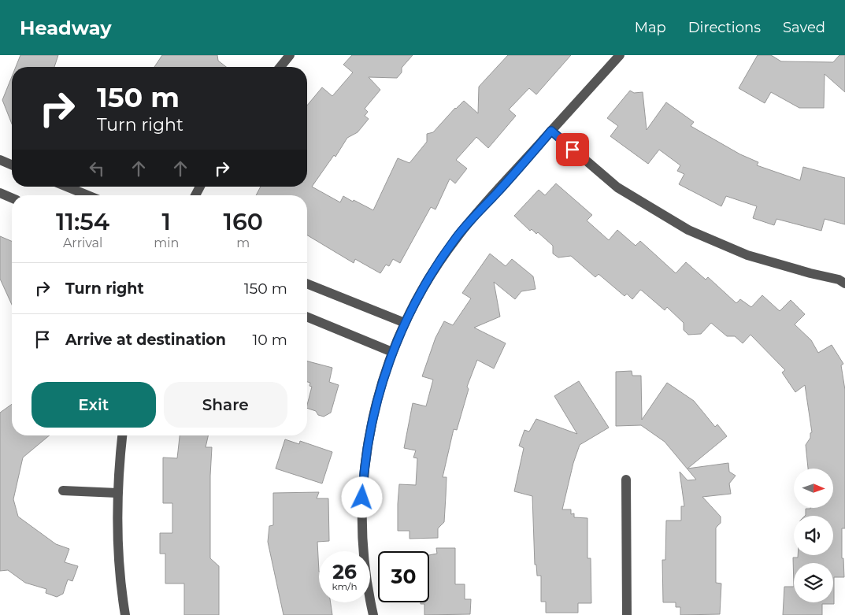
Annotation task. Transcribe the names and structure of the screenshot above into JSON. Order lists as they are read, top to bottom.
{
  "north": "right",
  "page": {
    "header": "Headway",
    "nav": ["Map", "Directions", "Saved"],
    "turn": ["150 m", "Turn right"],
    "eta": [
      "11:54",
      "Arrival",
      "1",
      "min",
      "160",
      "m"
    ],
    "list": [
      {
        "name": "Turn right",
        "value": "150 m"
      },
      {
        "name": "Arrive at destination",
        "value": "10 m"
      }
    ],
    "buttons": ["Exit", "Share"],
    "speed": "26 km/h",
    "limit": "30"
  }
}
